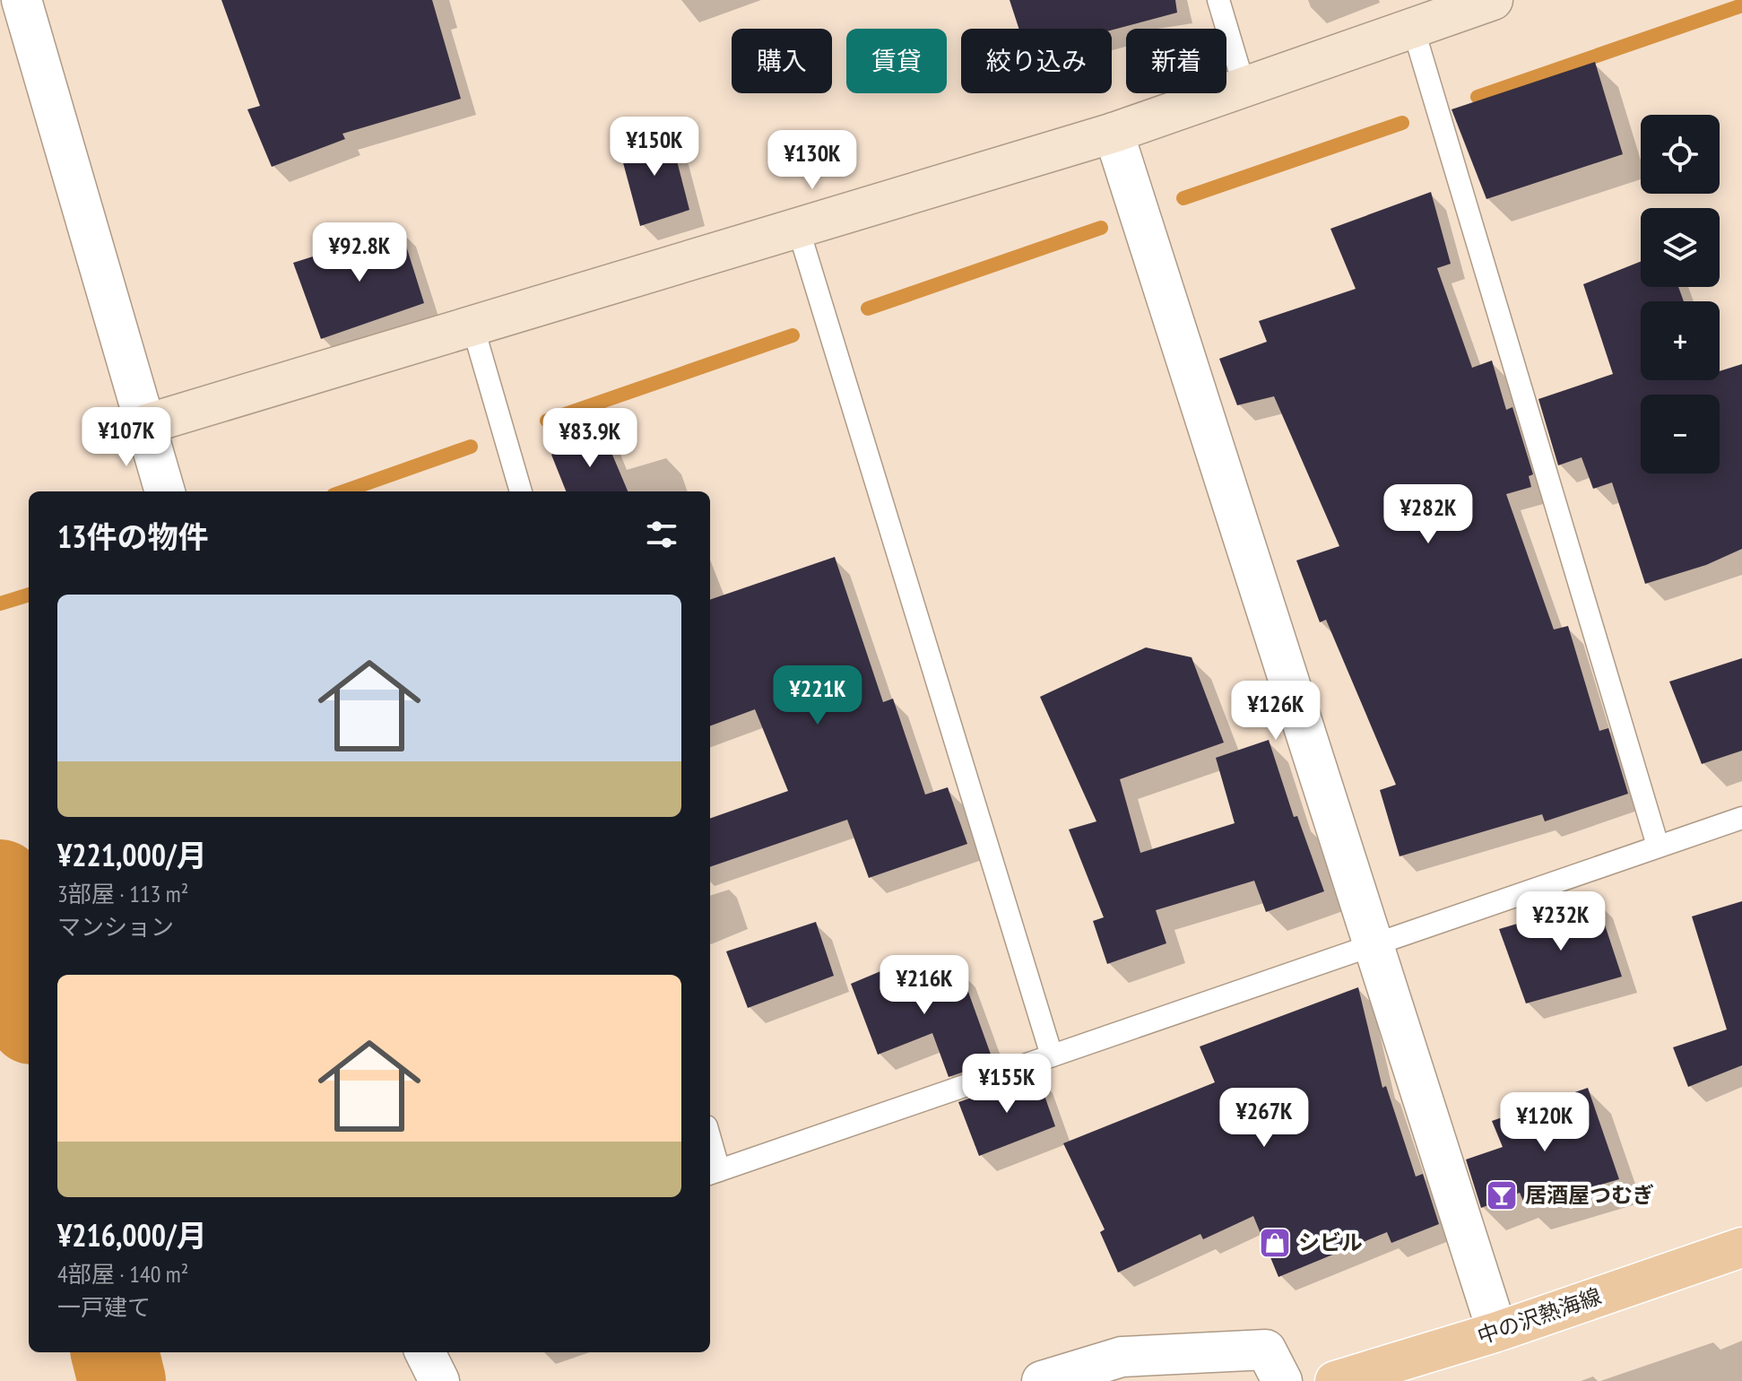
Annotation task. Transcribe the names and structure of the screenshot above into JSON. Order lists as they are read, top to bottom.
{
  "streets": {
    "main road": ["中の沢熱海線"]
  },
  "places": {
    "bar": ["居酒屋つむぎ"],
    "shop": ["シビル"]
  },
  "page": {
    "chip": [
      "購入",
      "賃貸",
      "絞り込み",
      "新着"
    ],
    "map_buttons": ["+", "−"],
    "price": [
      "¥150K",
      "¥130K",
      "¥92.8K",
      "¥107K",
      "¥83.9K",
      "¥282K",
      "¥221K",
      "¥126K",
      "¥232K",
      "¥216K",
      "¥155K",
      "¥267K",
      "¥120K"
    ],
    "heading": "13件の物件",
    "list": [
      {
        "name": "¥221,000/月",
        "note": "3部屋 · 113 m² · マンション"
      },
      {
        "name": "¥216,000/月",
        "note": "4部屋 · 140 m² · 一戸建て"
      }
    ]
  }
}
